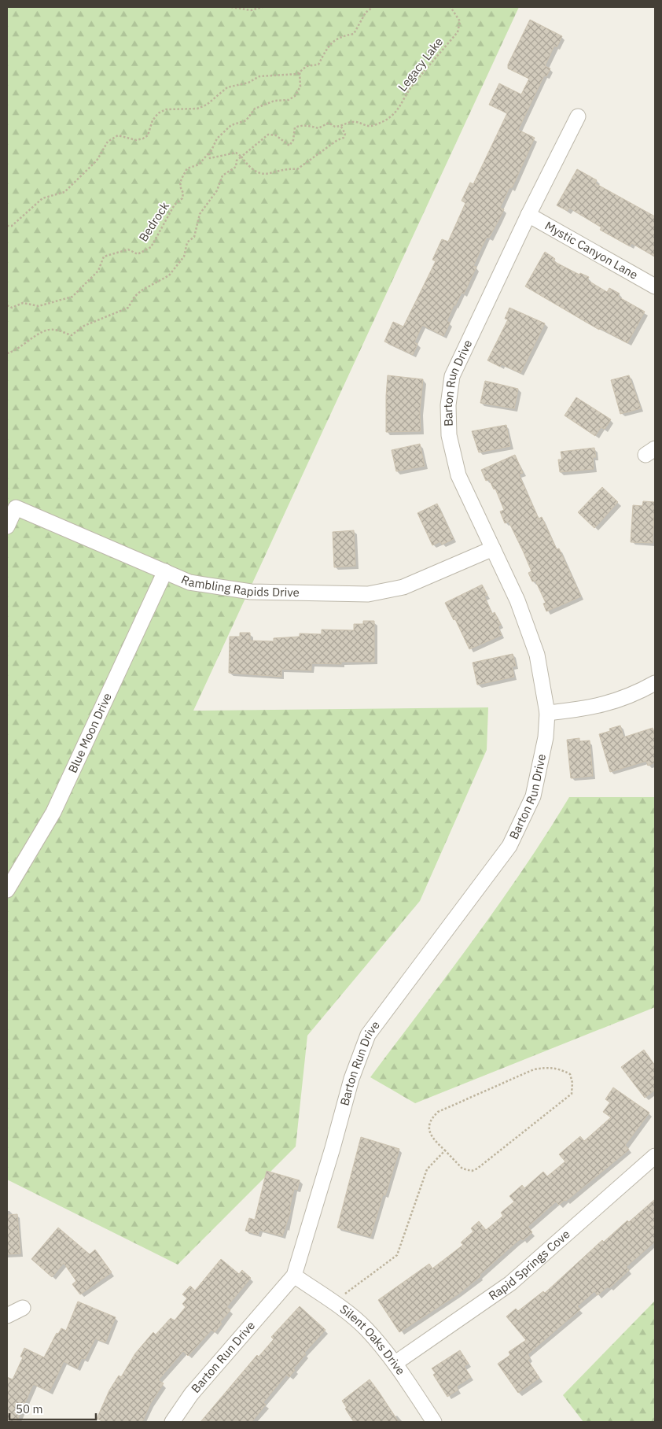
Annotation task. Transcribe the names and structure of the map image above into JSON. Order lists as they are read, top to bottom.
{
  "streets": {
    "street": [
      "Mystic Canyon Lane",
      "Barton Run Drive",
      "Rambling Rapids Drive",
      "Blue Moon Drive",
      "Rapid Springs Cove",
      "Silent Oaks Drive"
    ],
    "path": ["Legacy Lake", "Bedrock"]
  },
  "crossings": [
    ["Mystic Canyon Lane", "Barton Run Drive"],
    ["Barton Run Drive", "Rambling Rapids Drive"],
    ["Barton Run Drive", "Silent Oaks Drive"],
    ["Rambling Rapids Drive", "Blue Moon Drive"],
    ["Rapid Springs Cove", "Silent Oaks Drive"]
  ],
  "scale_bar": "50 m"
}
